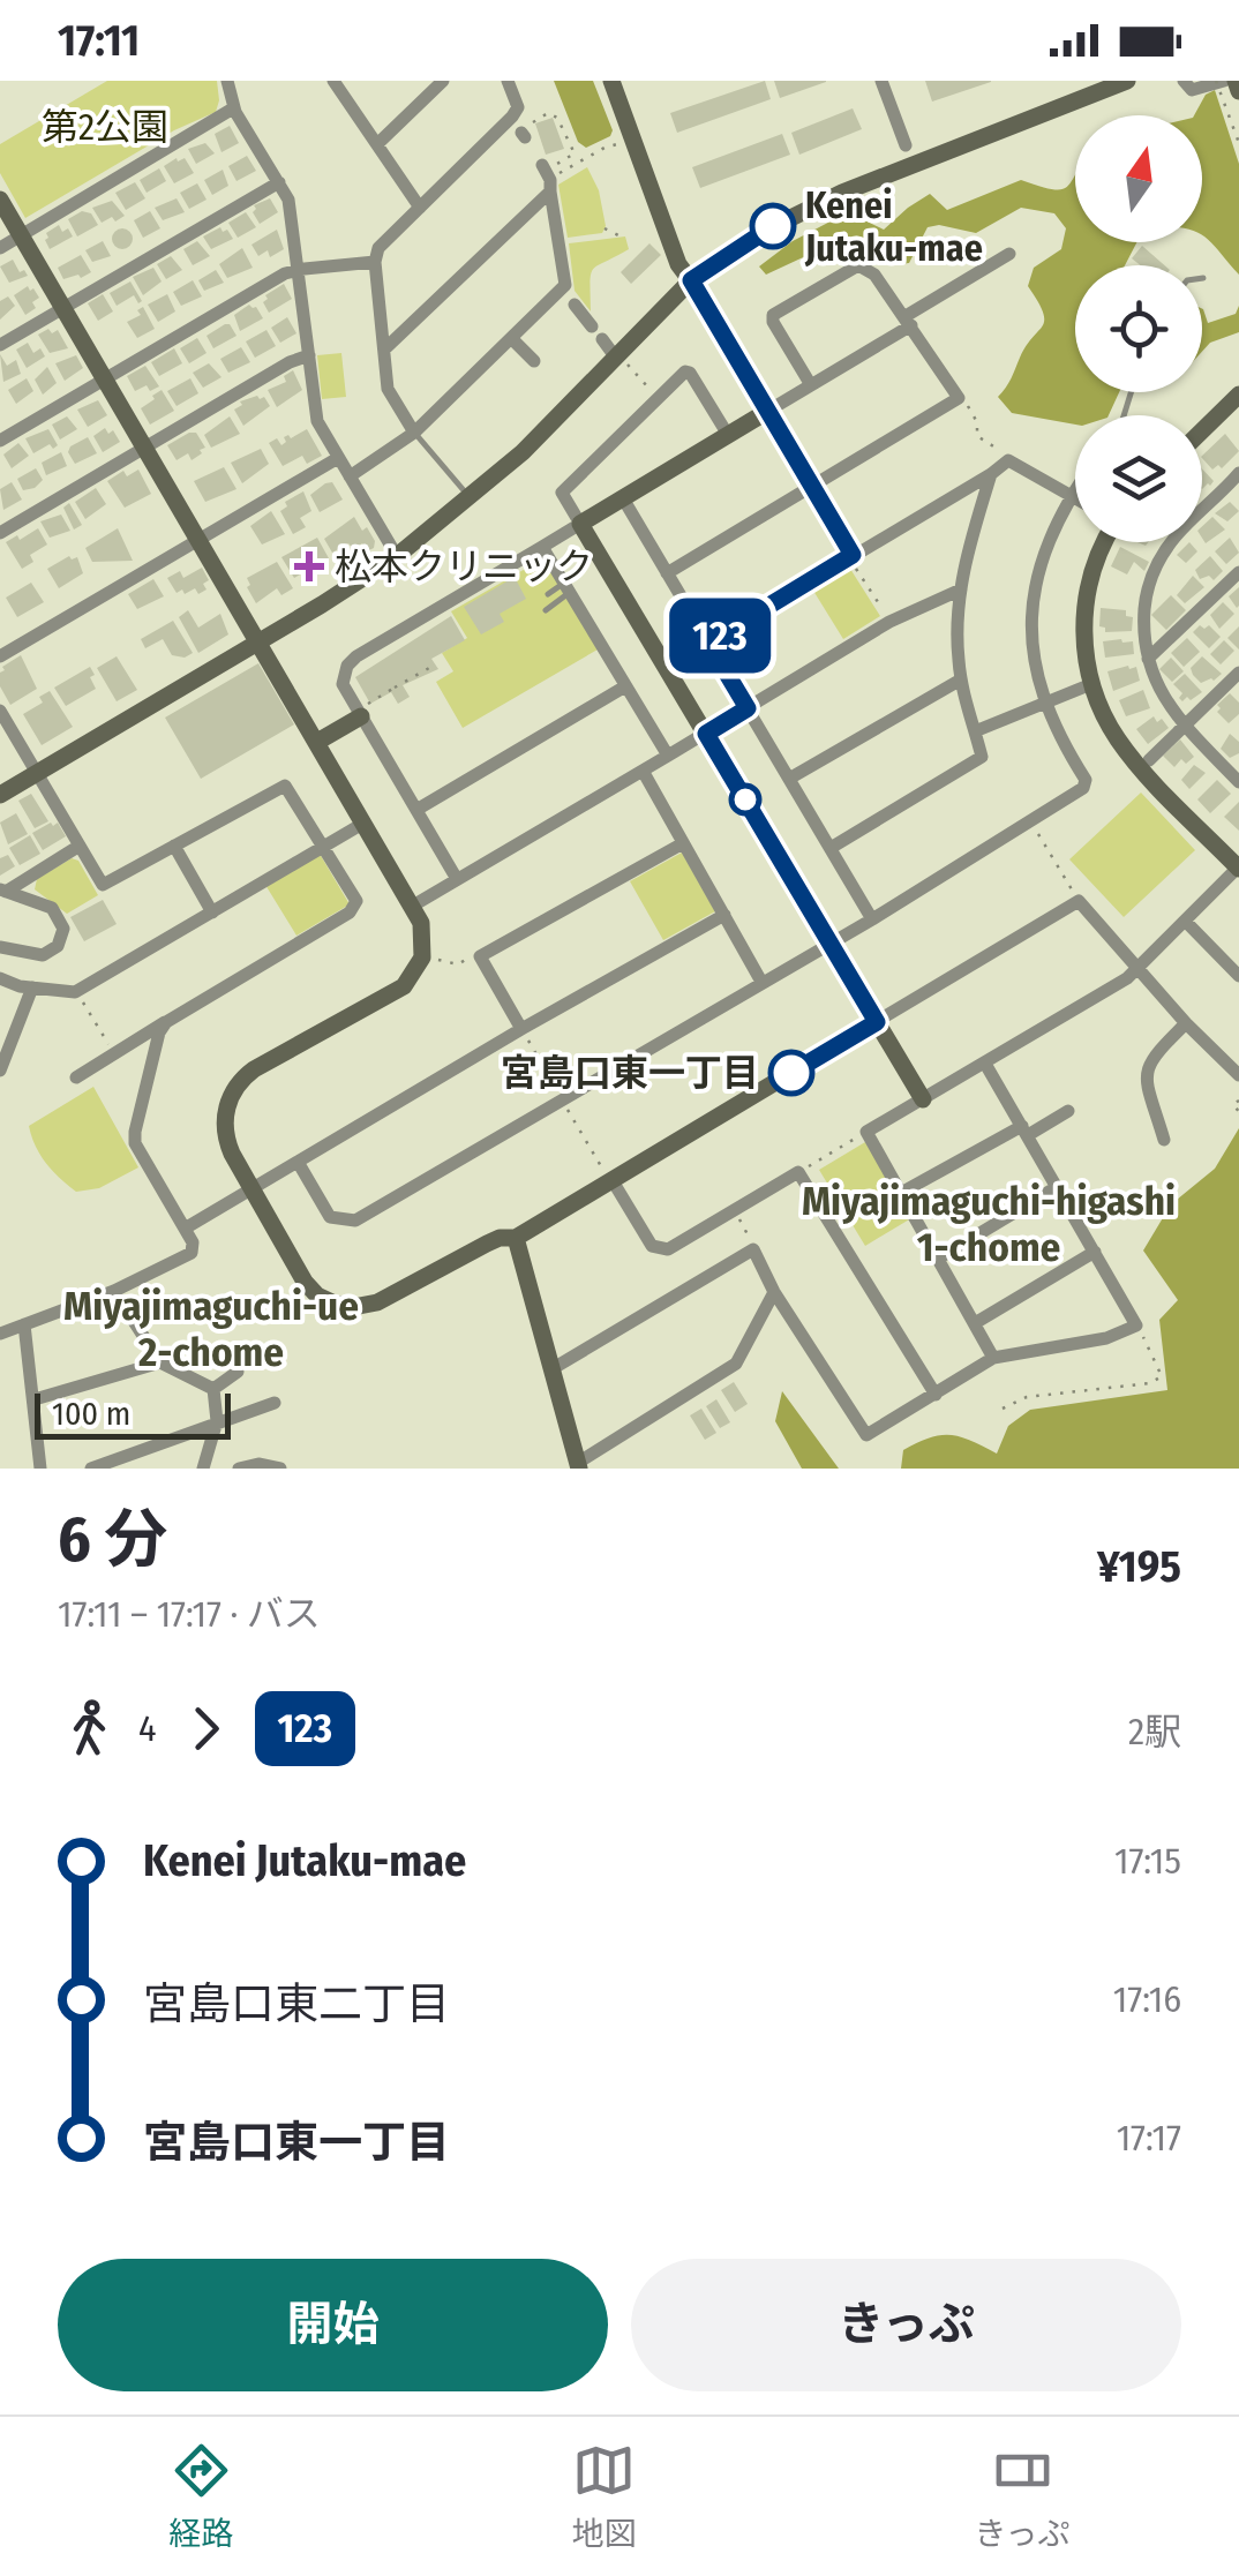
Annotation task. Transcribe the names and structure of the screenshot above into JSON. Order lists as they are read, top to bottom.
{
  "districts": ["Miyajimaguchi-higashi 1-chome", "Miyajimaguchi-ue 2-chome"],
  "parks": ["第2公園"],
  "places": {
    "other": ["Kenei Jutaku-mae", "宮島口東一丁目"],
    "health": ["松本クリニック"]
  },
  "lines": ["bus line 123"],
  "scale_bar": "100 m",
  "north": "top",
  "page": {
    "status": "17:11",
    "on_map": "123",
    "scale": "100 m",
    "heading": ["6 分", "17:11 – 17:17 · バス", "¥195"],
    "legs": ["4", "123", "2駅"],
    "list": [
      {
        "name": "Kenei Jutaku-mae",
        "value": "17:15"
      },
      {
        "name": "宮島口東二丁目",
        "value": "17:16"
      },
      {
        "name": "宮島口東一丁目",
        "value": "17:17"
      }
    ],
    "buttons": ["開始", "きっぷ"],
    "tabs": ["経路", "地図", "きっぷ"]
  }
}
